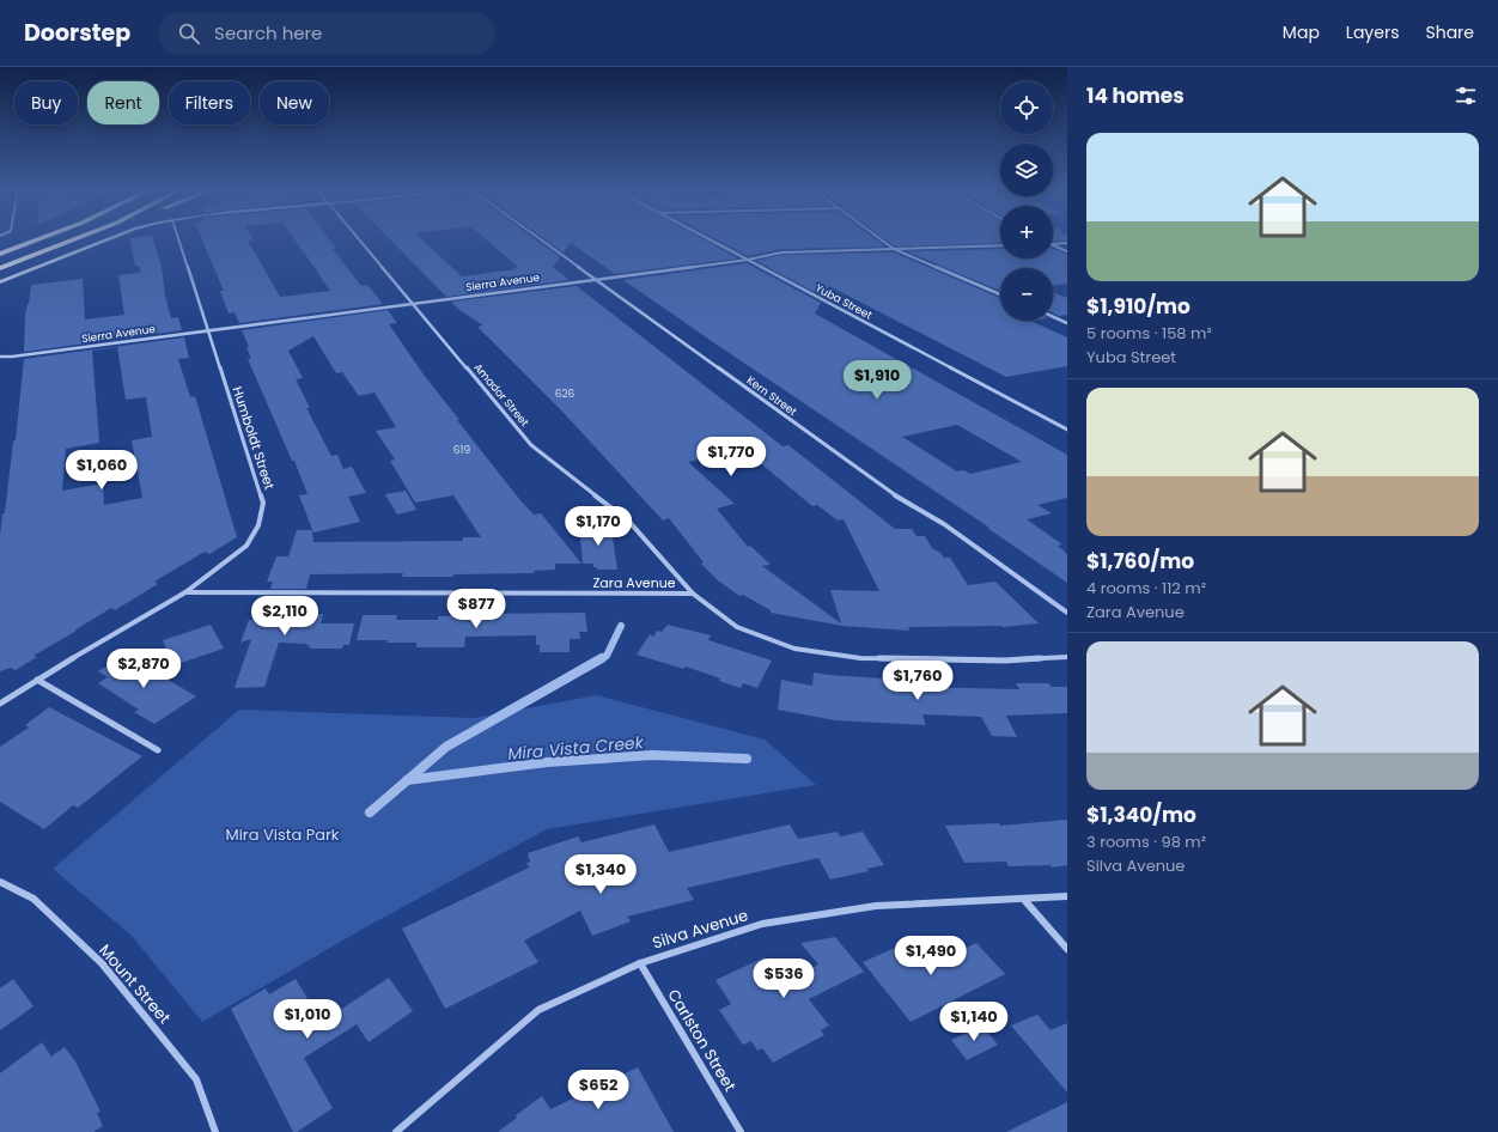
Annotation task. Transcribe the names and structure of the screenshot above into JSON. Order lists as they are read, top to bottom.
{
  "streets": {
    "street": [
      "Sierra Avenue",
      "Yuba Street",
      "Amador Street",
      "Kern Street",
      "Humboldt Street",
      "Zara Avenue",
      "Silva Avenue",
      "Mount Street",
      "Carlston Street"
    ]
  },
  "crossings": [
    ["Sierra Avenue", "Yuba Street"],
    ["Sierra Avenue", "Amador Street"],
    ["Sierra Avenue", "Kern Street"],
    ["Sierra Avenue", "Humboldt Street"],
    ["Amador Street", "Zara Avenue"],
    ["Humboldt Street", "Zara Avenue"],
    ["Silva Avenue", "Carlston Street"]
  ],
  "water": ["Mira Vista Creek"],
  "parks": ["Mira Vista Park"],
  "house_numbers": ["626", "619"],
  "page": {
    "header": "Doorstep",
    "search": "Search here",
    "nav": ["Map", "Layers", "Share"],
    "heading": "14 homes",
    "map_buttons": ["+", "−"],
    "chip": [
      "Buy",
      "Rent",
      "Filters",
      "New"
    ],
    "list": [
      {
        "name": "$1,910/mo",
        "note": "5 rooms · 158 m² · Yuba Street"
      },
      {
        "name": "$1,760/mo",
        "note": "4 rooms · 112 m² · Zara Avenue"
      },
      {
        "name": "$1,340/mo",
        "note": "3 rooms · 98 m² · Silva Avenue"
      }
    ],
    "price": [
      "$1,910",
      "$1,770",
      "$1,060",
      "$1,170",
      "$877",
      "$2,110",
      "$2,870",
      "$1,760",
      "$1,340",
      "$1,490",
      "$536",
      "$1,010",
      "$1,140",
      "$652"
    ]
  }
}
